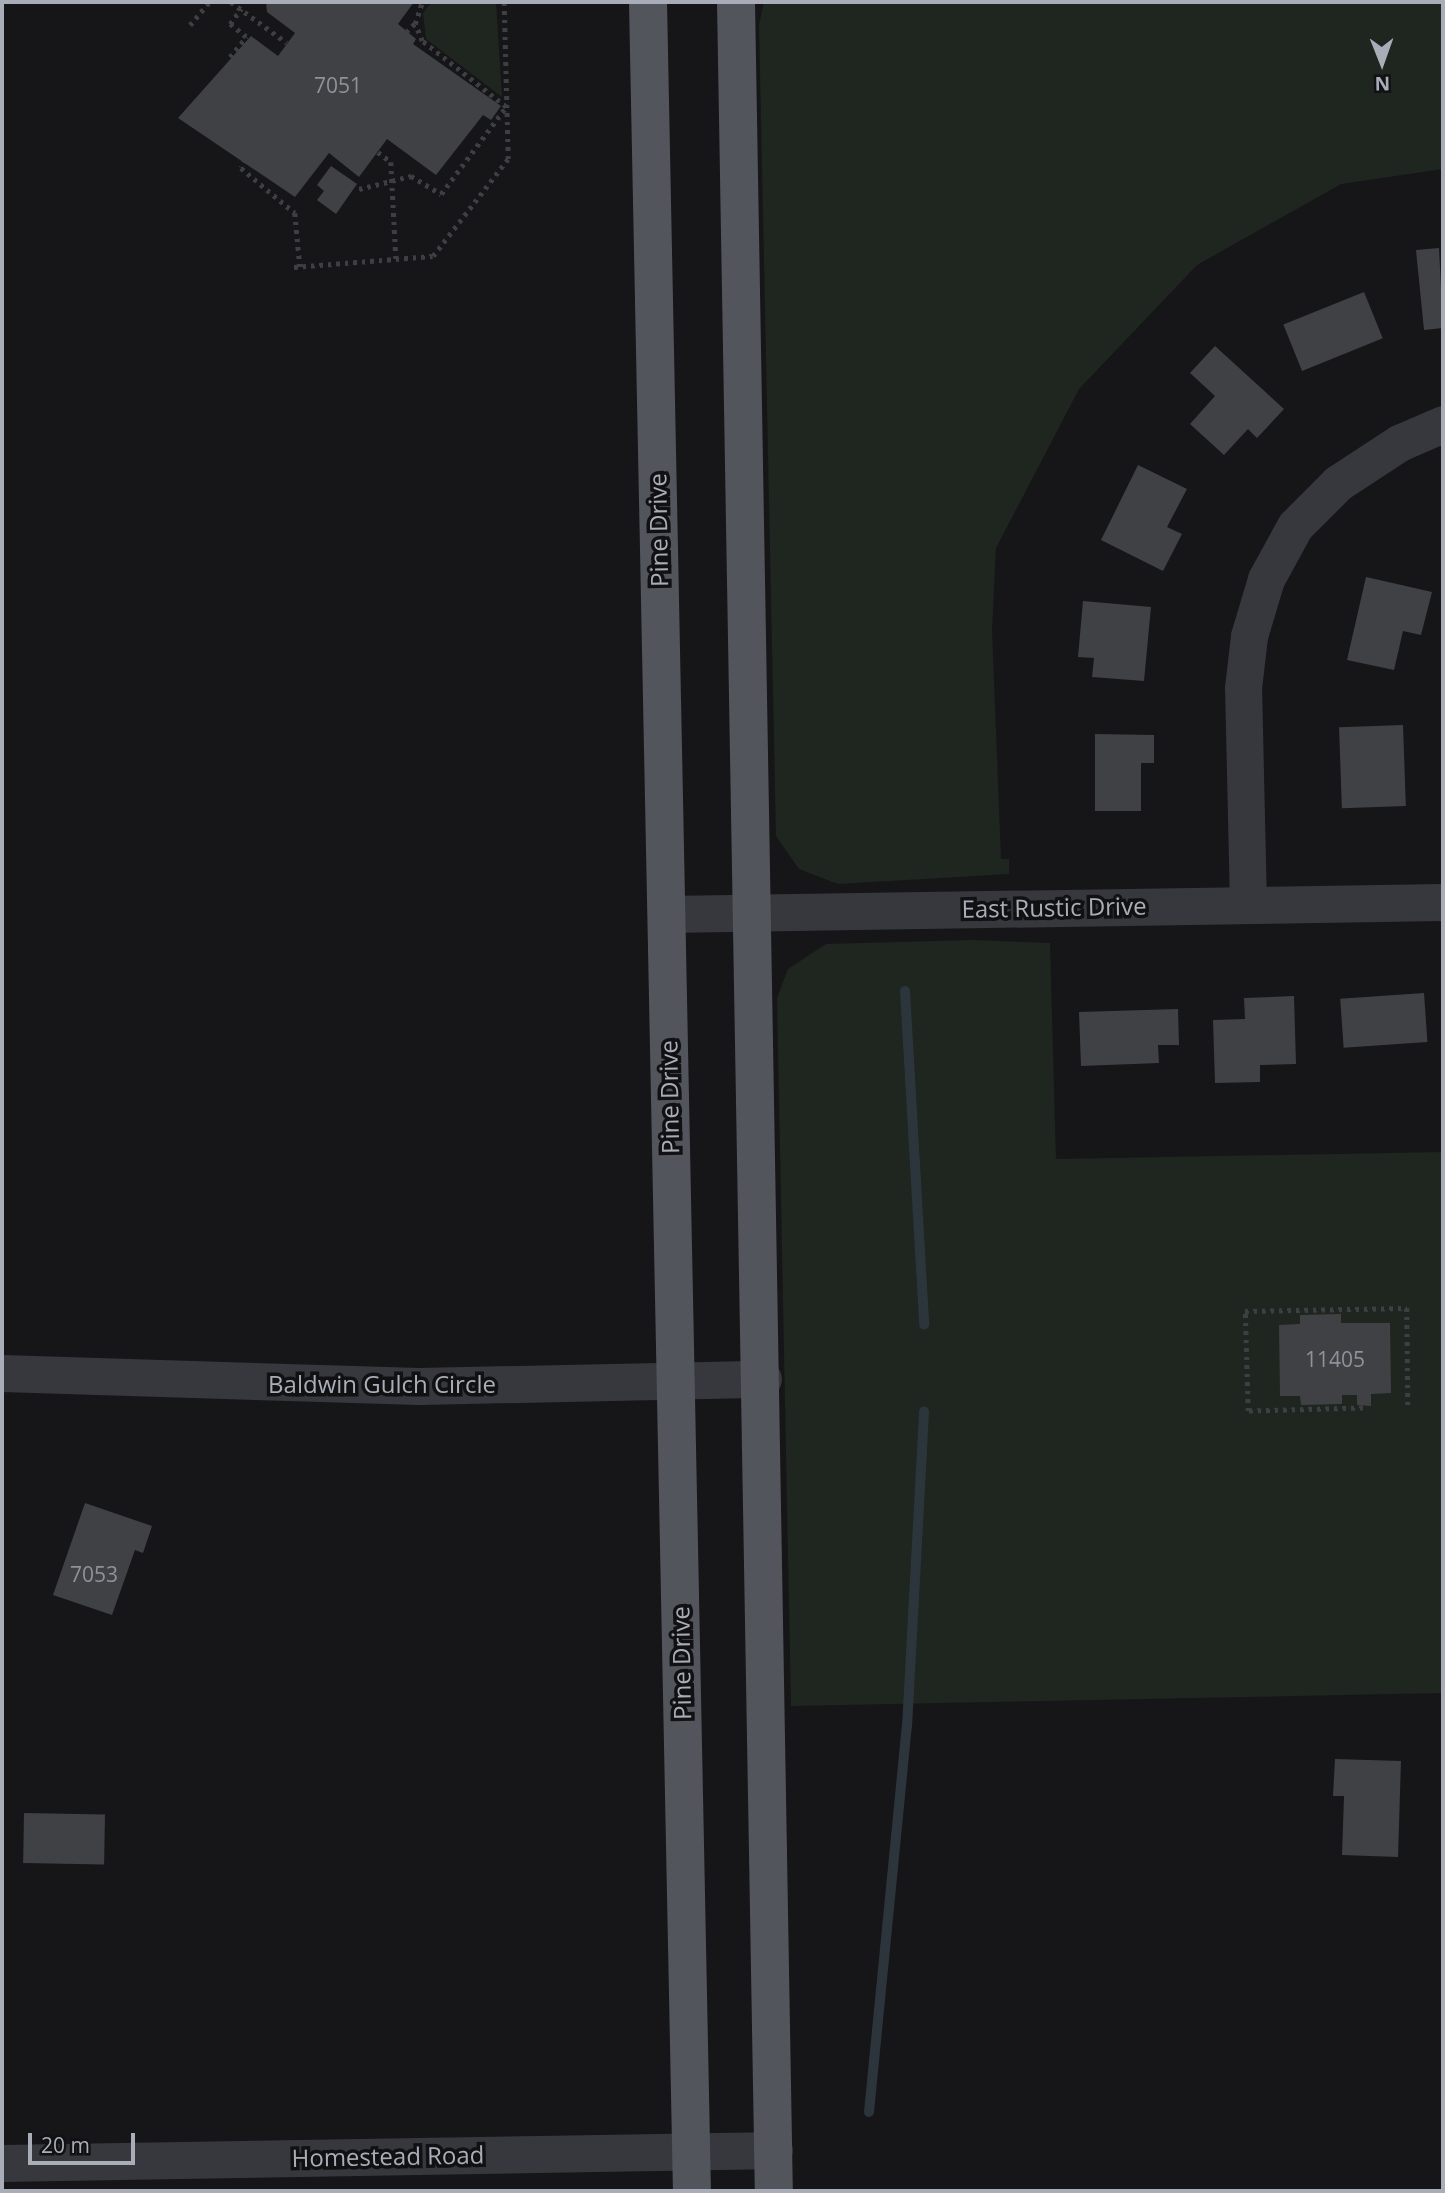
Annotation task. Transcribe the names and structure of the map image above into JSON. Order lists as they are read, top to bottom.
{
  "streets": {
    "main road": ["Pine Drive"],
    "street": ["East Rustic Drive", "Baldwin Gulch Circle", "Homestead Road"]
  },
  "crossings": [
    ["Pine Drive", "East Rustic Drive"],
    ["Pine Drive", "Baldwin Gulch Circle"],
    ["Pine Drive", "Homestead Road"]
  ],
  "house_numbers": ["7051", "11405", "7053"],
  "scale_bar": "20 m",
  "north": "bottom"
}
